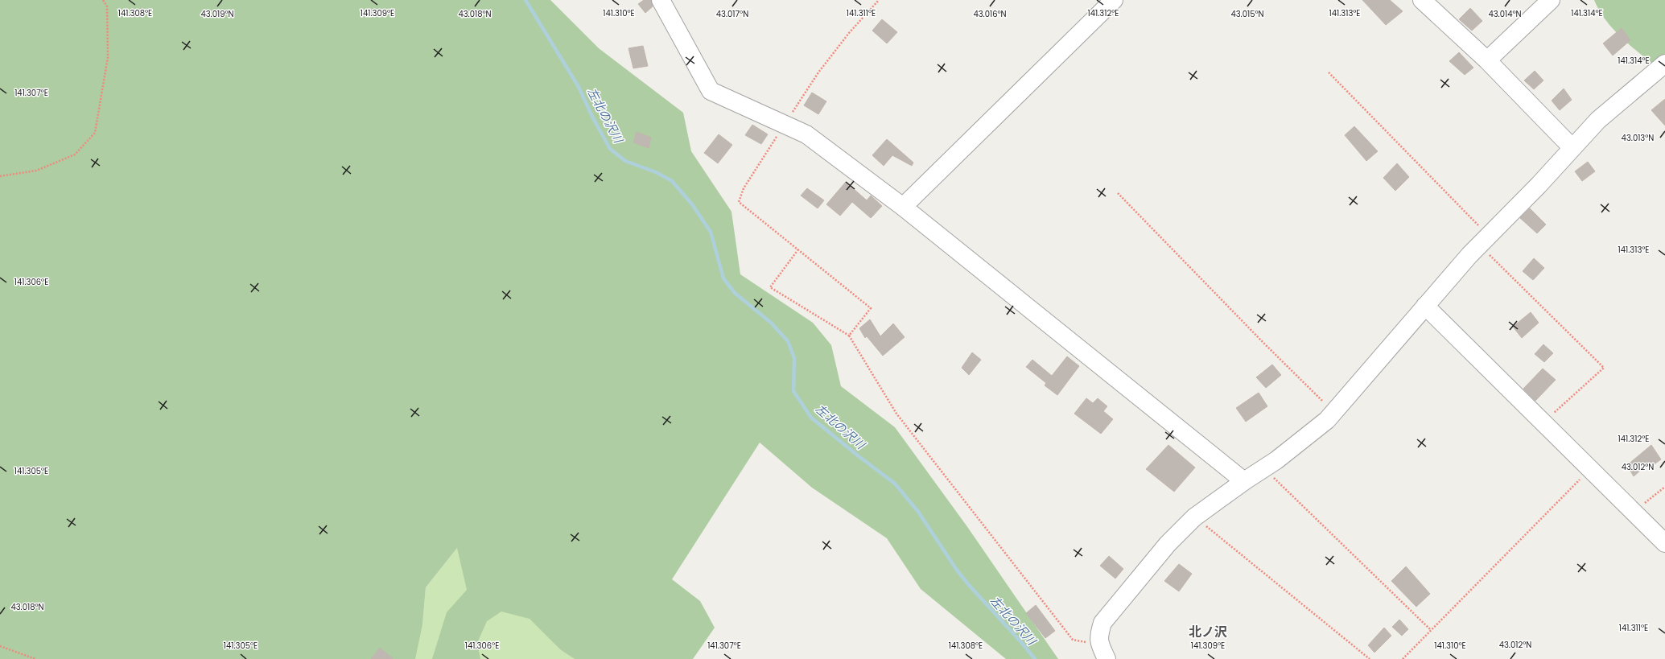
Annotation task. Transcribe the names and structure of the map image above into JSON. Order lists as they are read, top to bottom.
{
  "districts": ["北ノ沢"],
  "water": ["左北の沢川"],
  "coordinates": [
    "141.308°E",
    "141.309°E",
    "141.310°E",
    "141.311°E",
    "141.312°E",
    "141.314°E",
    "141.313°E",
    "43.019°N",
    "43.018°N",
    "43.017°N",
    "43.016°N",
    "43.015°N",
    "43.014°N",
    "141.307°E",
    "43.013°N",
    "141.306°E",
    "43.012°N",
    "141.305°E"
  ]
}
